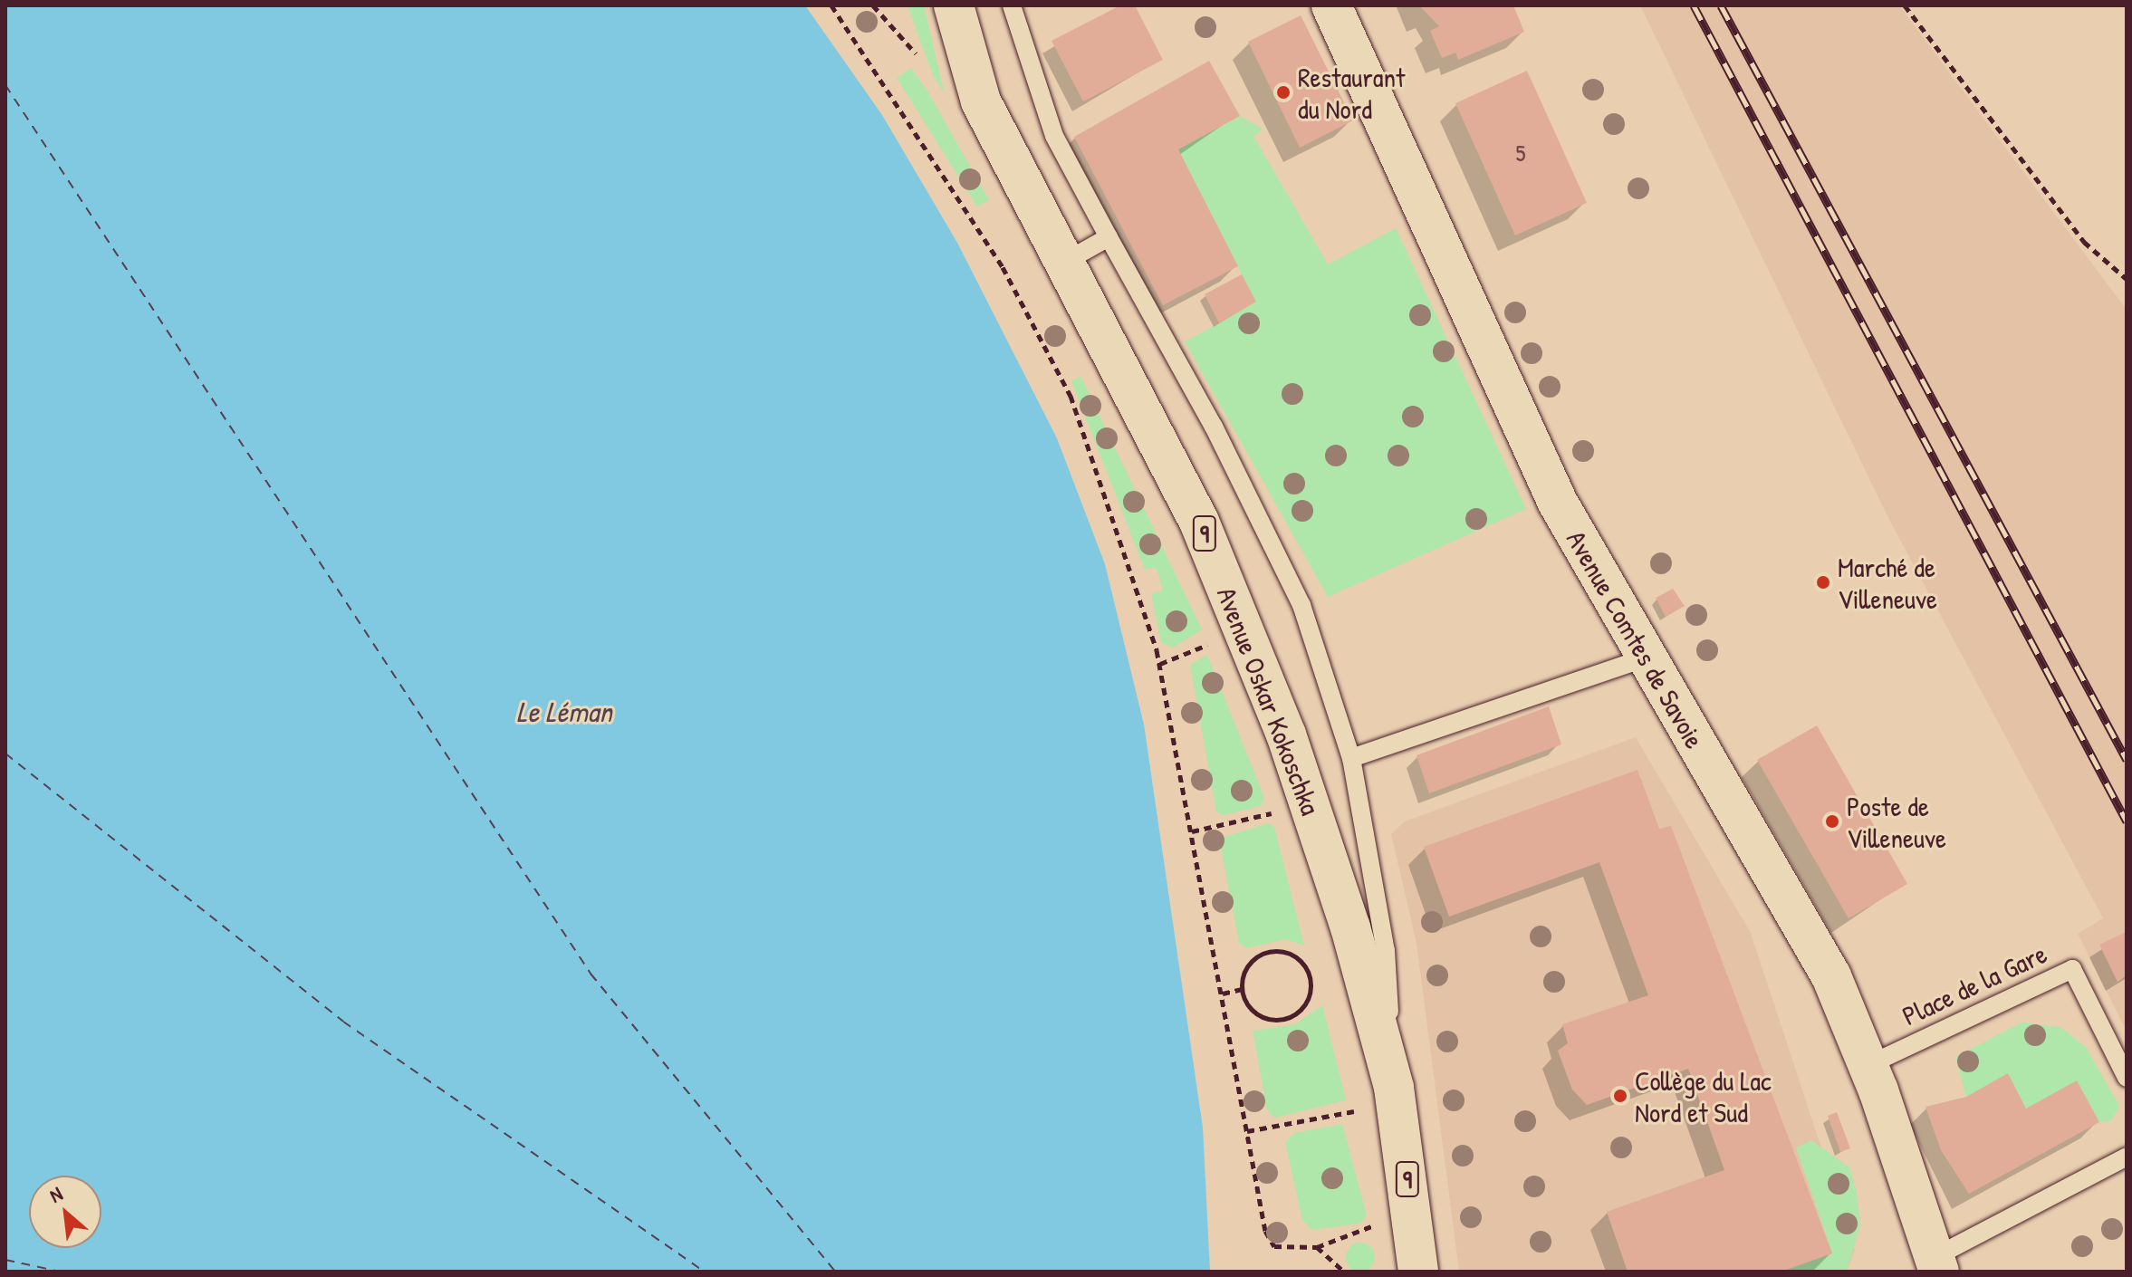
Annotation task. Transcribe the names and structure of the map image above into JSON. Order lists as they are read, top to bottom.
{
  "streets": {
    "street": ["9", "Avenue Comtes de Savoie", "Avenue Oskar Kokoschka"],
    "lane": ["Place de la Gare"]
  },
  "crossings": [
    ["Avenue Comtes de Savoie", "Place de la Gare"]
  ],
  "water": ["Le Léman"],
  "places": [
    "Restaurant du Nord",
    "Marché de Villeneuve",
    "Poste de Villeneuve",
    "Collège du Lac Nord et Sud"
  ],
  "house_numbers": ["5"],
  "north": "top left"
}
